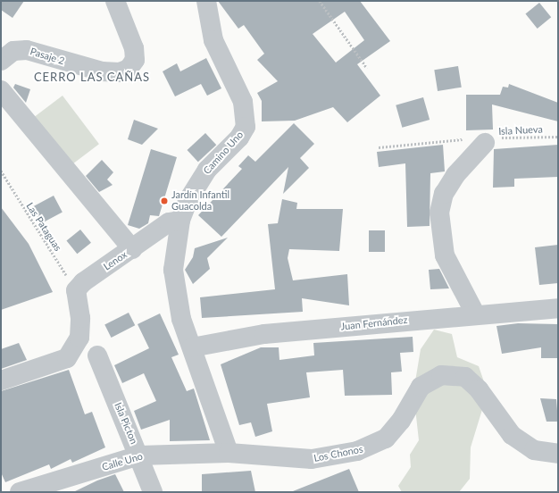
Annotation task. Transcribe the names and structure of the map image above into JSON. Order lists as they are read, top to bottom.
{
  "streets": {
    "street": [
      "Pasaje 2",
      "Camino Uno",
      "Lenox",
      "Juan Fernández",
      "Isla Picton",
      "Los Chonos",
      "Calle Uno"
    ],
    "path": ["Isla Nueva", "Las Pataguas"]
  },
  "crossings": [
    ["Camino Uno", "Lenox"],
    ["Camino Uno", "Juan Fernández"],
    ["Las Pataguas", "Lenox"],
    ["Isla Picton", "Calle Uno"],
    ["Los Chonos", "Calle Uno"]
  ],
  "districts": ["CERRO LAS CAÑAS"],
  "places": ["Jardín Infantil Guacolda"]
}
